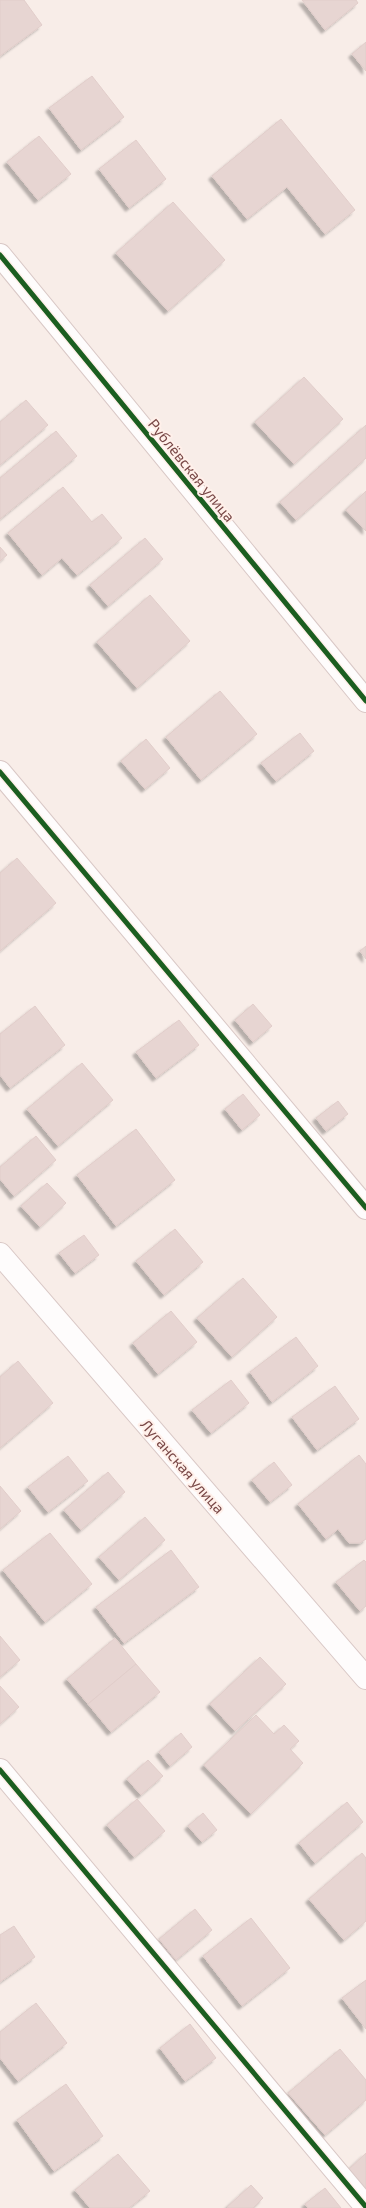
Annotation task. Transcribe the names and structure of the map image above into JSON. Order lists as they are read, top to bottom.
{
  "streets": {
    "street": ["Рублёвская улица", "Луганская улица"]
  }
}
